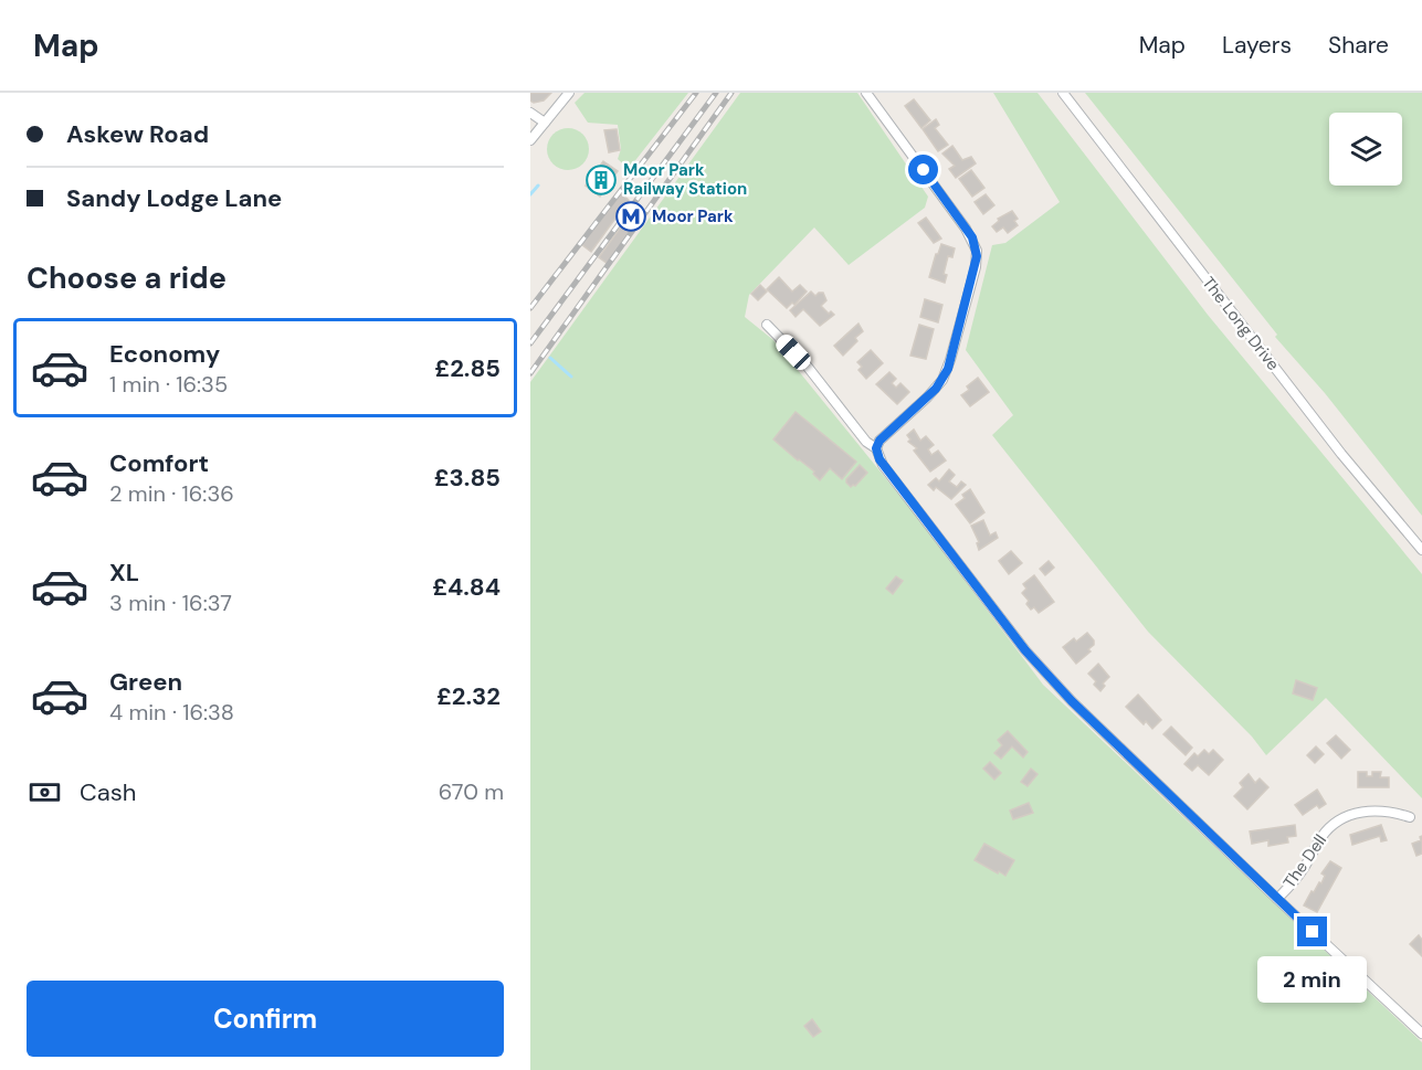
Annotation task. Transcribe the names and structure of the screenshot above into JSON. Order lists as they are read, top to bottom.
{
  "streets": {
    "street": ["The Long Drive", "The Dell"]
  },
  "places": {
    "building": ["Moor Park Railway Station"],
    "metro station": ["Moor Park"]
  },
  "page": {
    "header": "Map",
    "nav": ["Map", "Layers", "Share"],
    "banner": ["Askew Road", "Sandy Lodge Lane"],
    "heading": "Choose a ride",
    "list": [
      {
        "name": "Economy",
        "note": "1 min · 16:35",
        "value": "£2.85"
      },
      {
        "name": "Comfort",
        "note": "2 min · 16:36",
        "value": "£3.85"
      },
      {
        "name": "XL",
        "note": "3 min · 16:37",
        "value": "£4.84"
      },
      {
        "name": "Green",
        "note": "4 min · 16:38",
        "value": "£2.32"
      }
    ],
    "pay": ["Cash", "670 m"],
    "bubble": "2 min",
    "buttons": "Confirm"
  }
}
